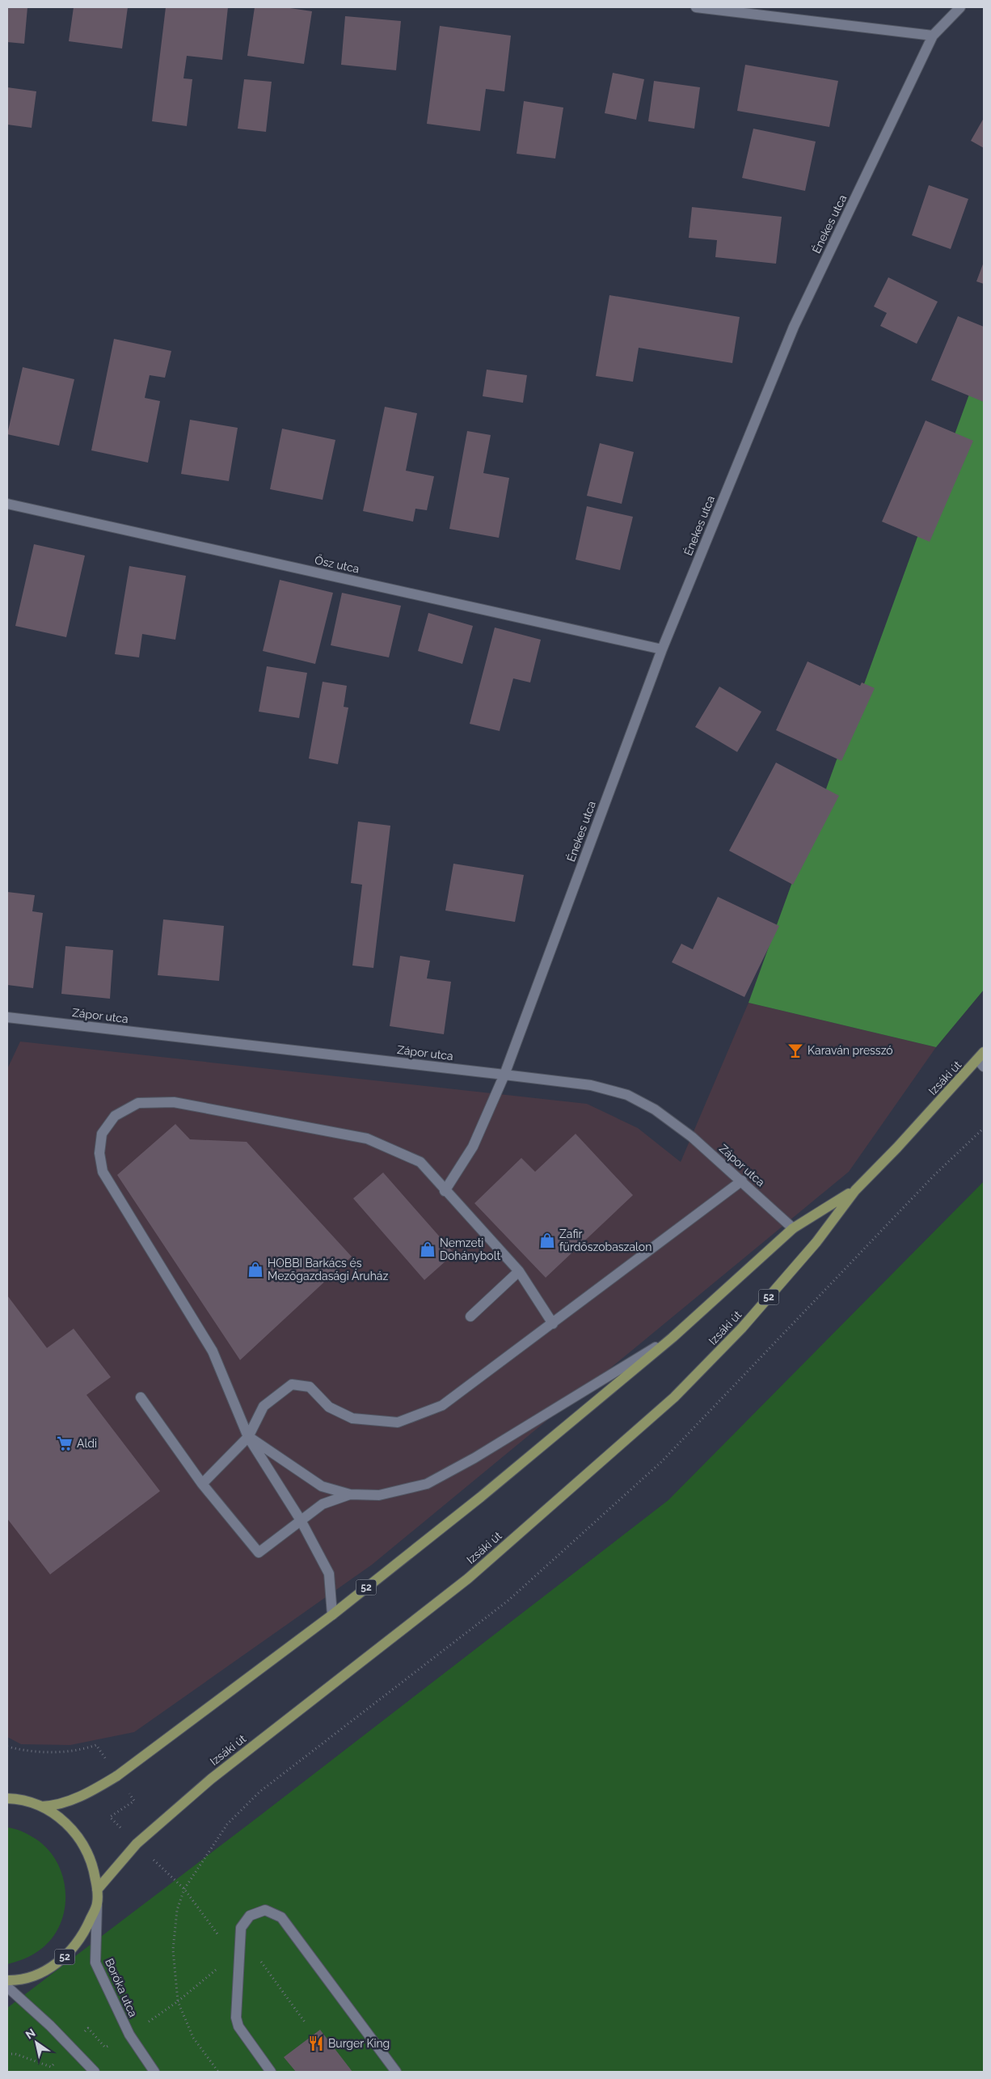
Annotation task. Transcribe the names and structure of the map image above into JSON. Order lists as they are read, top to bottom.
{
  "streets": {
    "main road": ["Izsáki út", "52"],
    "street": [
      "Énekes utca",
      "Ősz utca",
      "Zápor utca",
      "Boróka utca"
    ]
  },
  "crossings": [
    ["Énekes utca", "Ősz utca"],
    ["Énekes utca", "Zápor utca"],
    ["Zápor utca", "Izsáki út"],
    ["Izsáki út", "52"],
    ["52", "Boróka utca"]
  ],
  "places": {
    "bar": ["Karaván presszó"],
    "shop": ["Zafir fürdőszobaszalon", "Nemzeti Dohánybolt", "HOBBI Barkács és Mezőgazdasági Áruház"],
    "supermarket": ["Aldi"],
    "restaurant": ["Burger King"]
  },
  "north": "top left"
}
